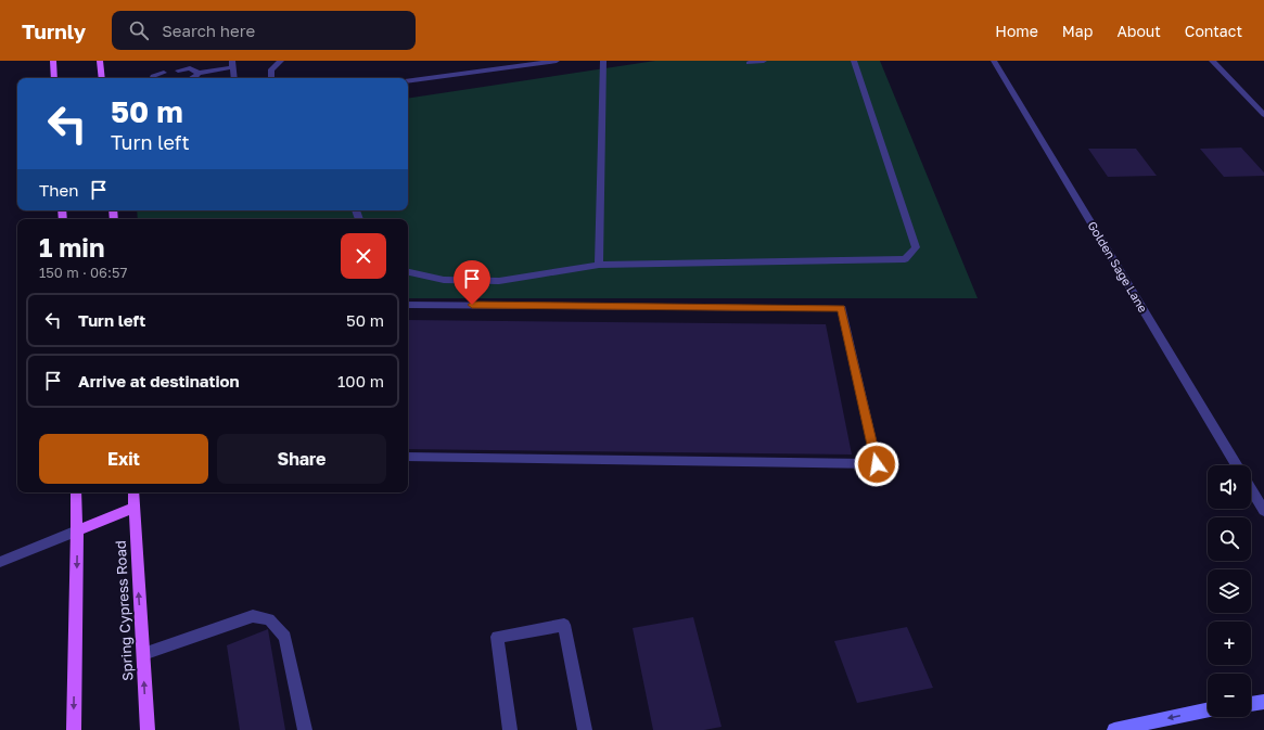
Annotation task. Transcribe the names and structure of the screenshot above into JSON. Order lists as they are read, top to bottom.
{
  "streets": {
    "main road": ["Spring Cypress Road"],
    "street": ["Golden Sage Lane"]
  },
  "page": {
    "header": "Turnly",
    "search": "Search here",
    "nav": [
      "Home",
      "Map",
      "About",
      "Contact"
    ],
    "turn": ["50 m", "Turn left"],
    "then": "Then",
    "heading": ["1 min", "150 m · 06:57"],
    "list": [
      {
        "name": "Turn left",
        "value": "50 m"
      },
      {
        "name": "Arrive at destination",
        "value": "100 m"
      }
    ],
    "buttons": ["Exit", "Share"],
    "map_buttons": ["+", "−"]
  }
}
